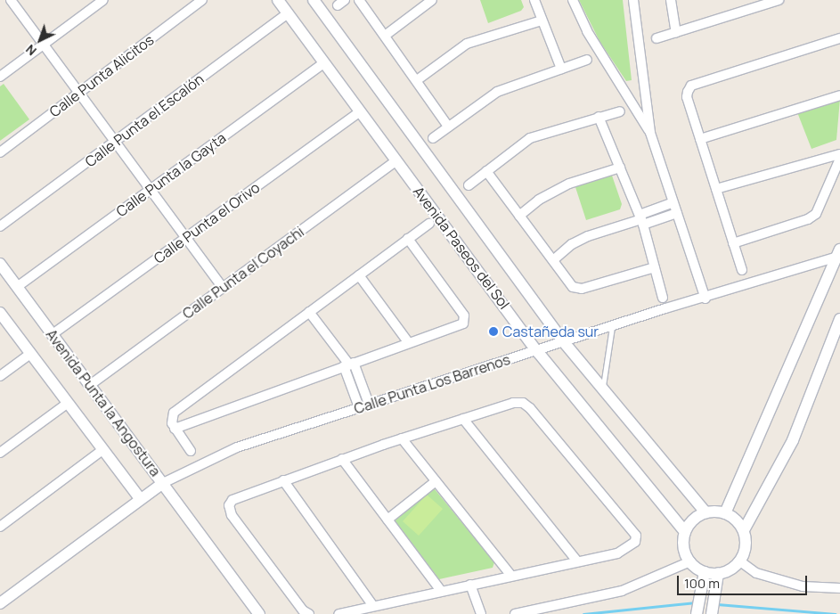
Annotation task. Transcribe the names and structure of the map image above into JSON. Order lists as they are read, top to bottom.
{
  "streets": {
    "street": [
      "Calle Punta Alicitos",
      "Calle Punta el Escalón",
      "Calle Punta la Gayta",
      "Calle Punta el Orivo",
      "Avenida Paseos del Sol",
      "Calle Punta el Coyachi",
      "Calle Punta Los Barrenos",
      "Avenida Punta la Angostura"
    ]
  },
  "crossings": [
    ["Calle Punta el Escalón", "Avenida Paseos del Sol"],
    ["Calle Punta la Gayta", "Avenida Paseos del Sol"],
    ["Calle Punta la Gayta", "Avenida Punta la Angostura"],
    ["Calle Punta el Orivo", "Avenida Paseos del Sol"],
    ["Calle Punta el Orivo", "Avenida Punta la Angostura"],
    ["Avenida Paseos del Sol", "Calle Punta el Coyachi"],
    ["Avenida Paseos del Sol", "Calle Punta Los Barrenos"],
    ["Calle Punta el Coyachi", "Avenida Punta la Angostura"],
    ["Calle Punta Los Barrenos", "Avenida Punta la Angostura"]
  ],
  "places": ["Castañeda sur"],
  "scale_bar": "100 m",
  "north": "bottom left"
}
